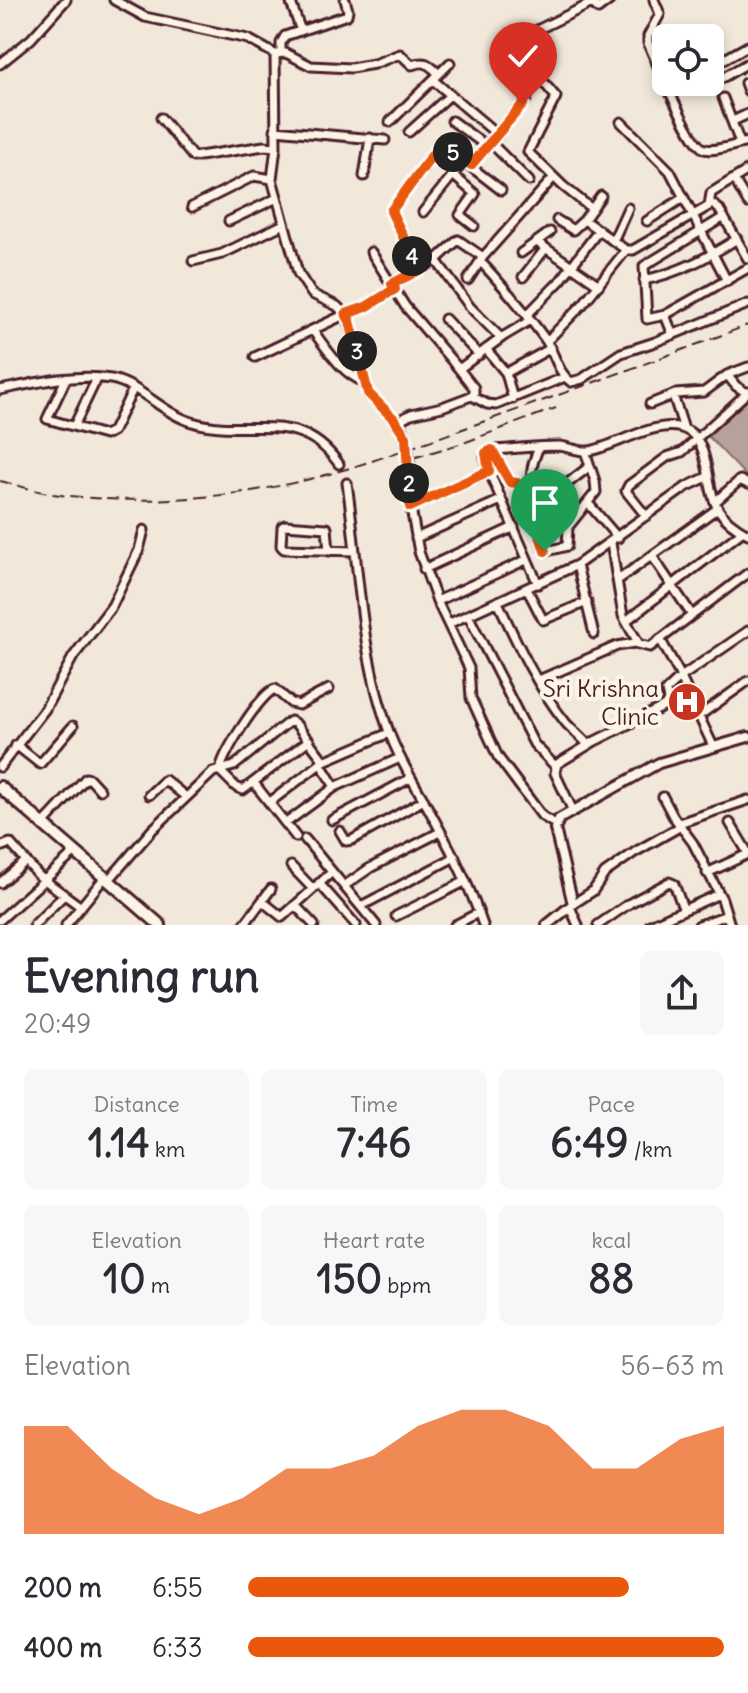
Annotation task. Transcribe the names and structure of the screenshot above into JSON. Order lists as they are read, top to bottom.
{
  "places": {
    "hospital": ["Sri Krishna Clinic"]
  },
  "page": {
    "pins": [
      "5",
      "4",
      "3",
      "2"
    ],
    "heading": ["Evening run", "20:49"],
    "stats": [
      ["Distance", "1.14 km"],
      ["Time", "7:46"],
      ["Pace", "6:49 /km"],
      ["Elevation", "10 m"],
      ["Heart rate", "150 bpm"],
      ["kcal", "88"]
    ],
    "chart": ["Elevation", "56–63 m"],
    "list": [
      {
        "name": "200 m",
        "note": "6:55"
      },
      {
        "name": "400 m",
        "note": "6:33"
      }
    ]
  }
}
